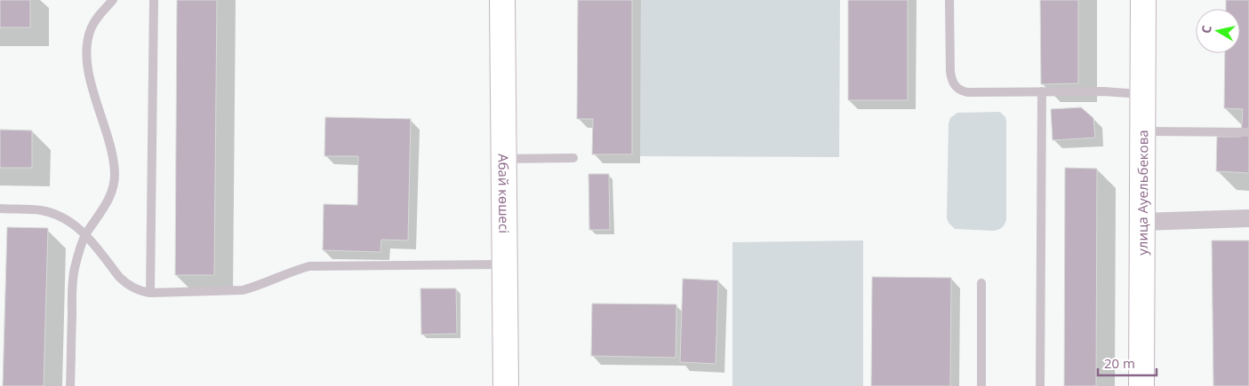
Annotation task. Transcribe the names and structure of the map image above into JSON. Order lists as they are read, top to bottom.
{
  "streets": {
    "street": ["Абай көшесі", "улица Ауельбекова"]
  },
  "scale_bar": "20 m",
  "north": "left"
}
